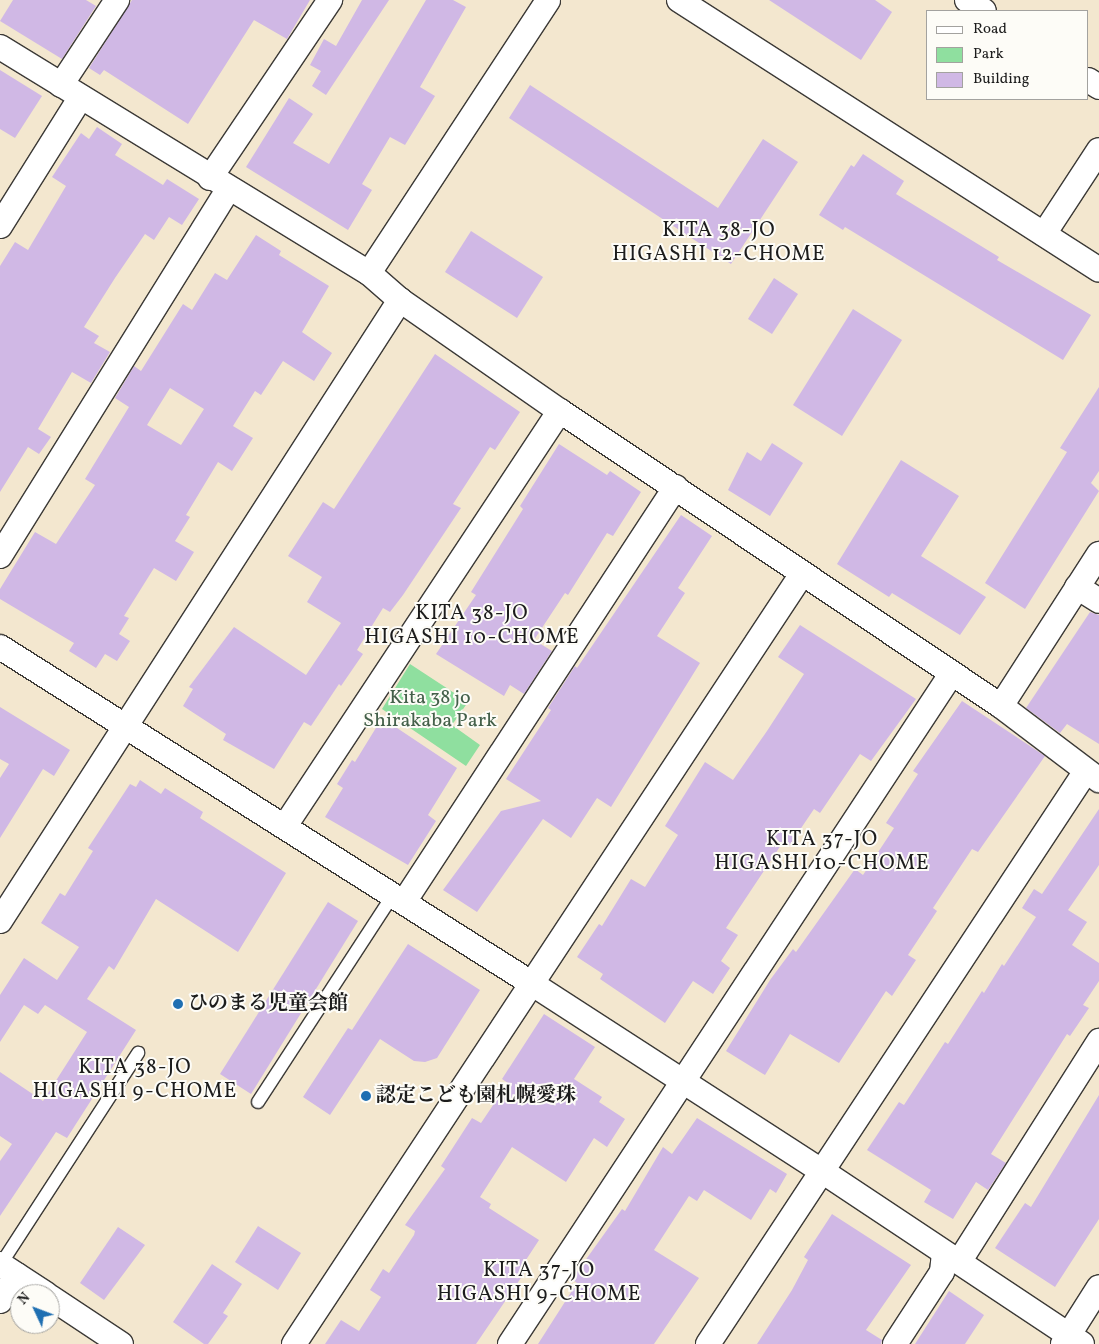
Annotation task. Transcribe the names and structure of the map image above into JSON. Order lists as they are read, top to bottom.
{
  "districts": [
    "KITA 38-JO HIGASHI 12-CHOME",
    "KITA 38-JO HIGASHI 10-CHOME",
    "KITA 37-JO HIGASHI 10-CHOME",
    "KITA 38-JO HIGASHI 9-CHOME",
    "KITA 37-JO HIGASHI 9-CHOME"
  ],
  "parks": ["Kita 38 jo Shirakaba Park"],
  "places": ["ひのまる児童会館", "認定こども園札幌愛珠"],
  "legend": ["Road", "Park", "Building"],
  "north": "top left"
}
